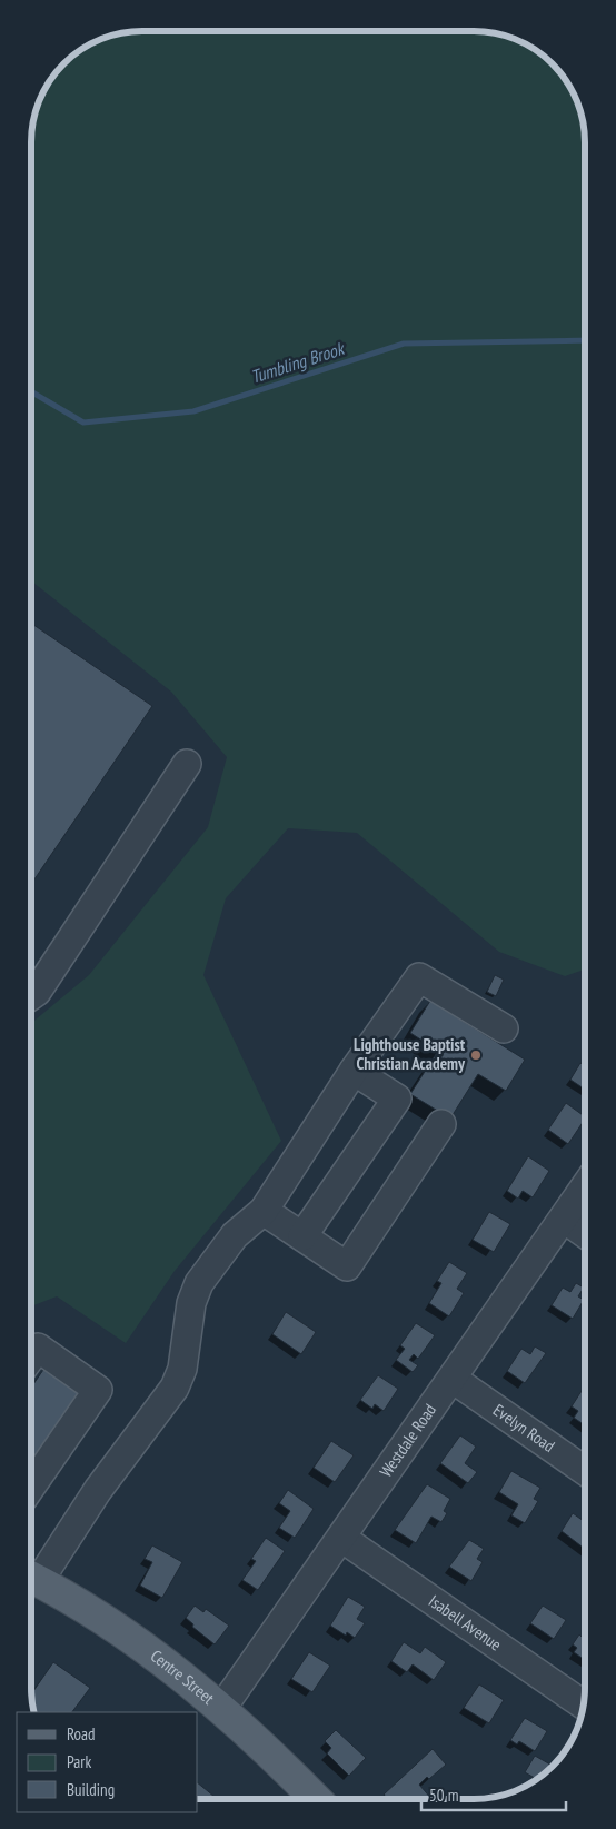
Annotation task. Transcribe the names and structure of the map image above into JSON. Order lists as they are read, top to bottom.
{
  "streets": {
    "main road": ["Centre Street"],
    "street": ["Evelyn Road", "Westdale Road", "Isabell Avenue"]
  },
  "crossings": [
    ["Evelyn Road", "Westdale Road"],
    ["Westdale Road", "Isabell Avenue"],
    ["Westdale Road", "Centre Street"]
  ],
  "water": ["Tumbling Brook"],
  "places": ["Lighthouse Baptist Christian Academy"],
  "legend": ["Road", "Park", "Building"],
  "scale_bar": "50 m"
}
